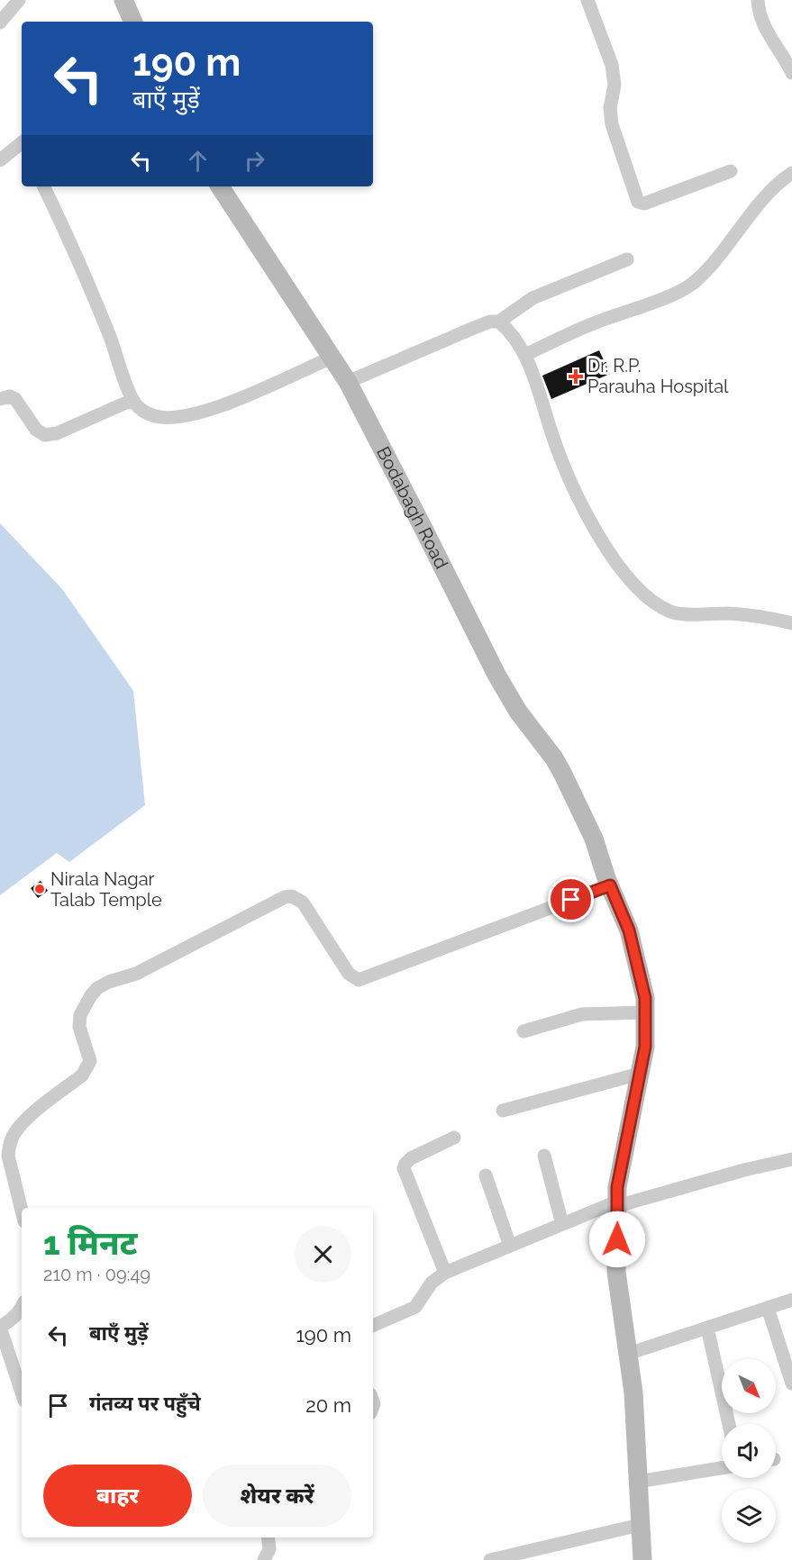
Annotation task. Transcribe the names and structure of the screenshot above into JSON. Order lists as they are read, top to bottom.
{
  "streets": {
    "street": ["Bodabagh Road"]
  },
  "places": {
    "health": ["Dr. R.P. Parauha Hospital"],
    "other": ["Nirala Nagar Talab Temple"]
  },
  "north": "bottom right",
  "page": {
    "turn": ["190 m", "बाएँ मुड़ें"],
    "heading": ["1 मिनट", "210 m · 09:49"],
    "list": [
      {
        "name": "बाएँ मुड़ें",
        "value": "190 m"
      },
      {
        "name": "गंतव्य पर पहुँचे",
        "value": "20 m"
      }
    ],
    "buttons": ["बाहर", "शेयर करें"]
  }
}
